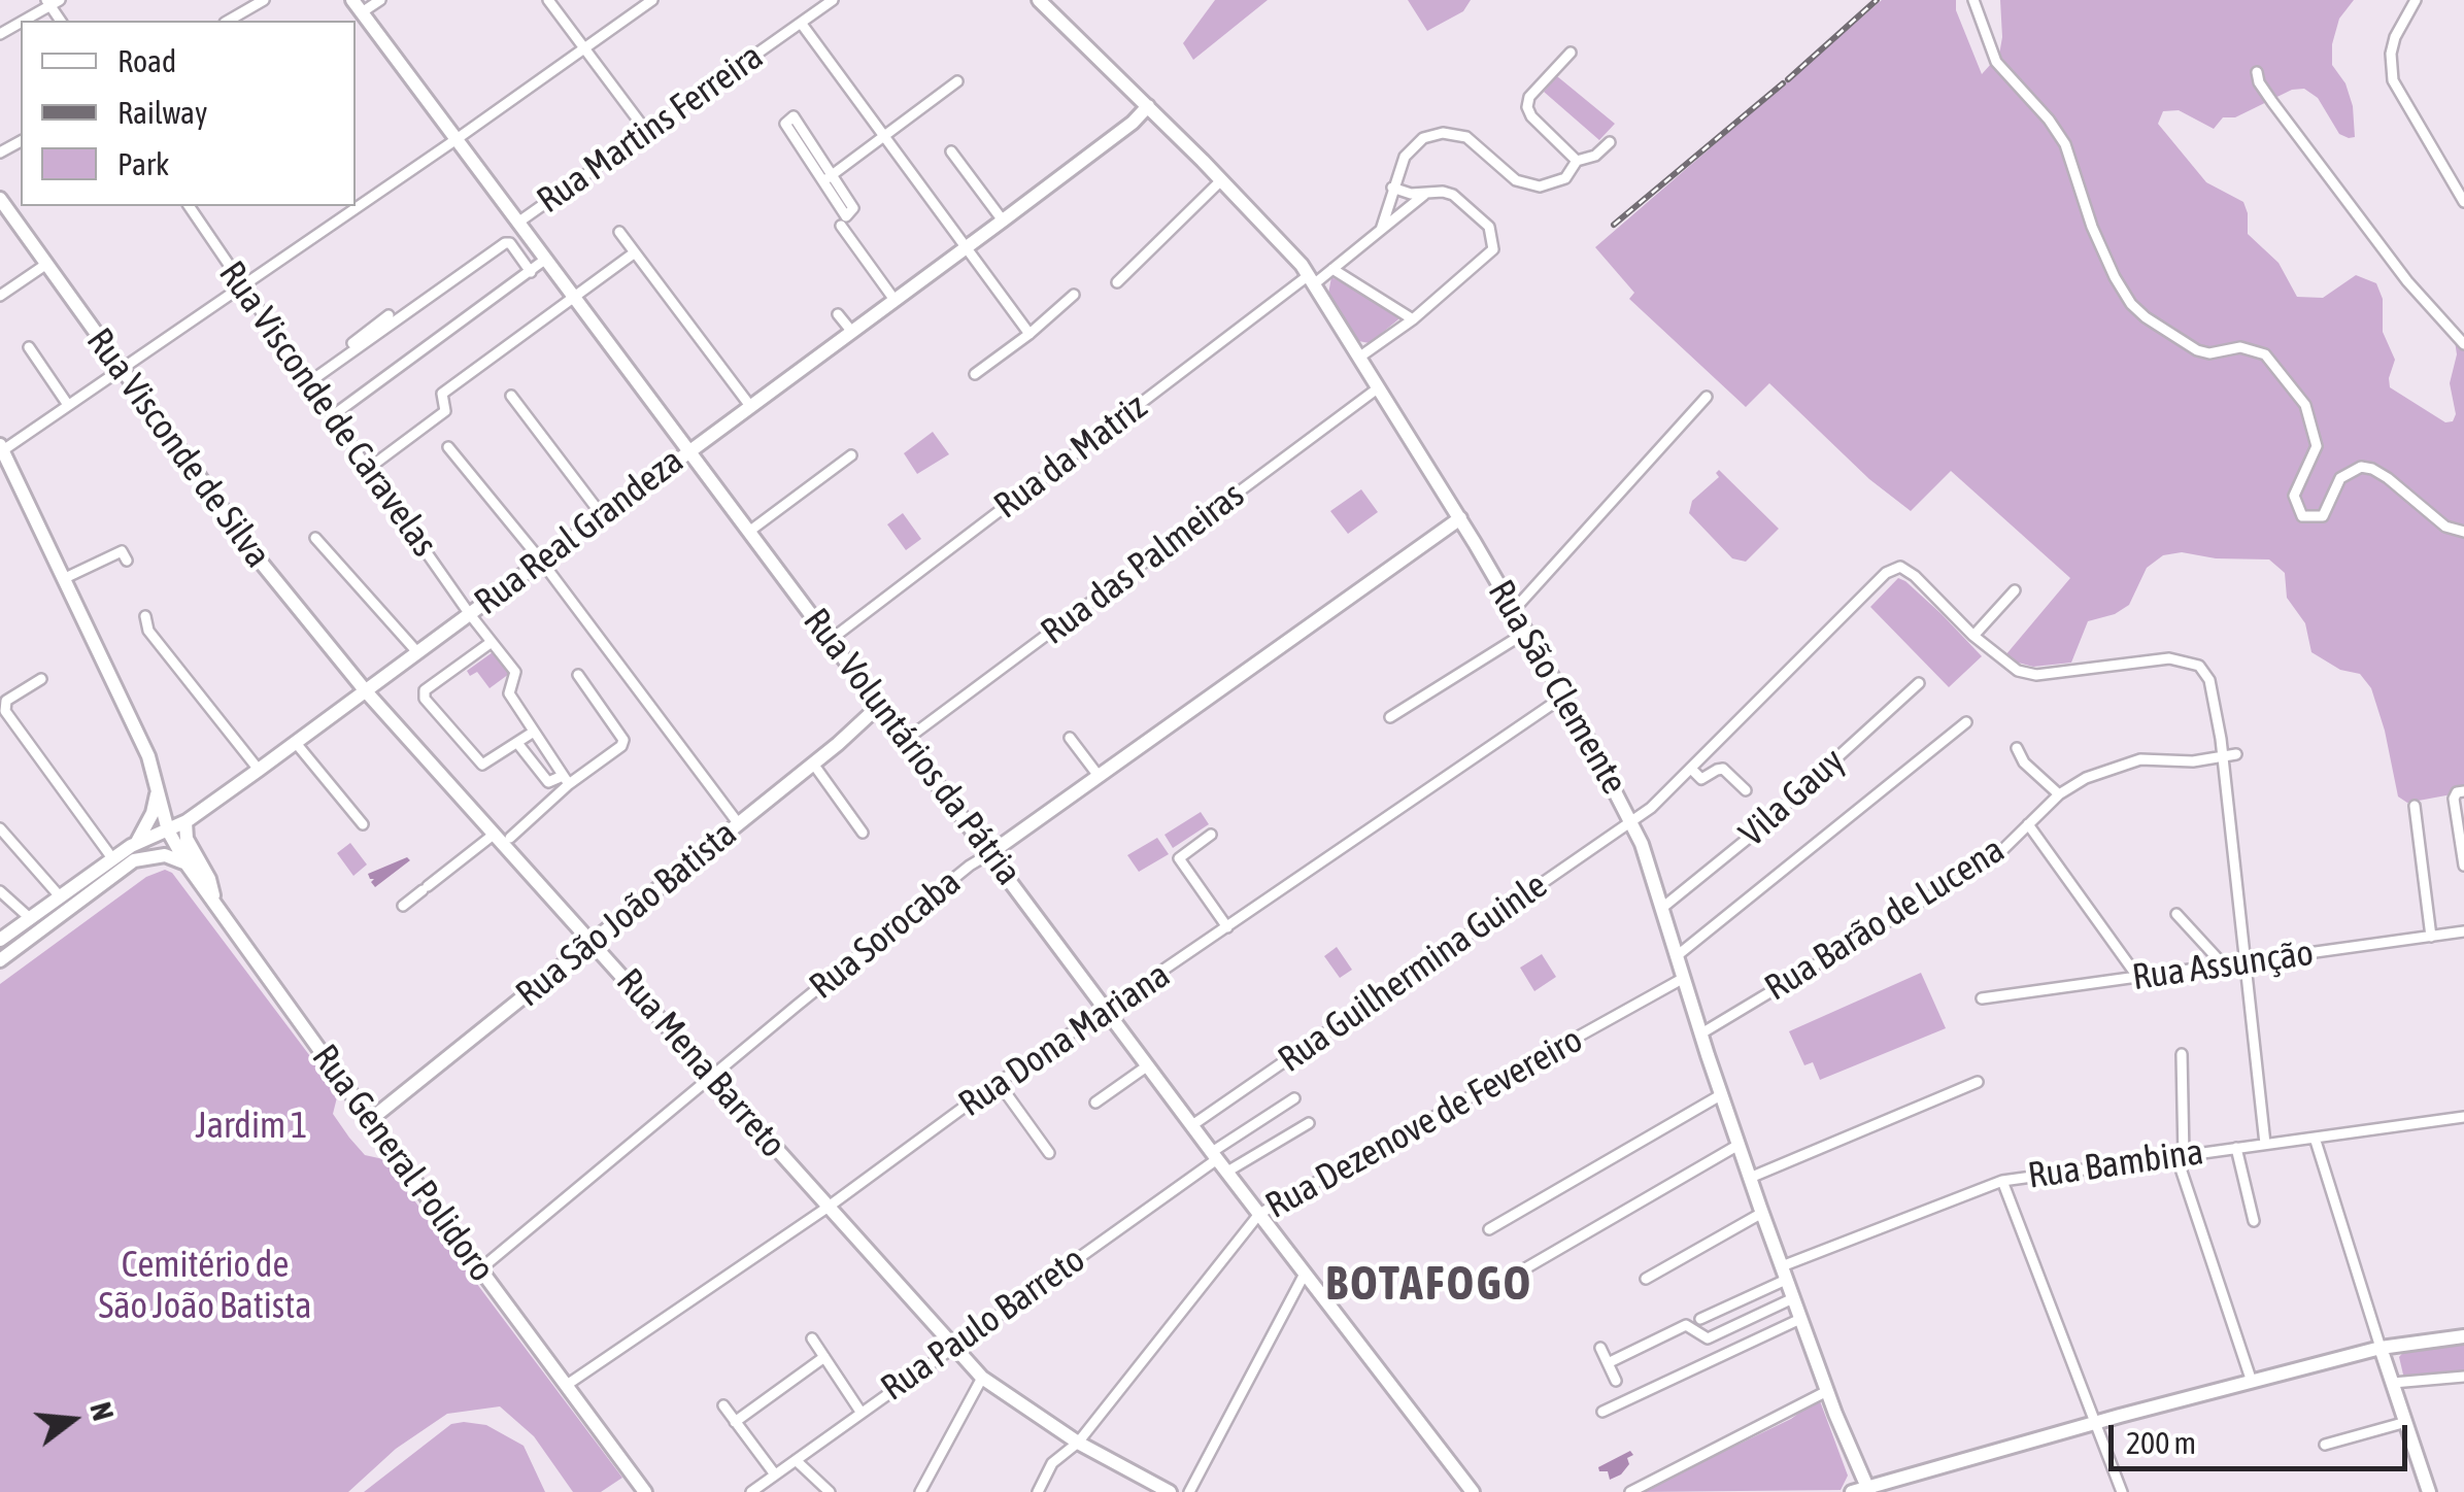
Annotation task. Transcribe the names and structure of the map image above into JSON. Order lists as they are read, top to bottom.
{
  "streets": {
    "main road": [
      "Rua Visconde de Silva",
      "Rua Real Grandeza",
      "Rua São Clemente",
      "Rua Voluntários da Pátria",
      "Rua São João Batista",
      "Rua Sorocaba",
      "Rua Mena Barreto",
      "Rua General Polidoro"
    ],
    "street": [
      "Rua Martins Ferreira",
      "Rua Visconde de Caravelas",
      "Rua da Matriz",
      "Rua das Palmeiras",
      "Vila Gauy",
      "Rua Barão de Lucena",
      "Rua Assunção",
      "Rua Guilhermina Guinle",
      "Rua Dona Mariana",
      "Rua Dezenove de Fevereiro",
      "Rua Bambina",
      "Rua Paulo Barreto"
    ]
  },
  "crossings": [
    ["Rua Martins Ferreira", "Rua Voluntários da Pátria"],
    ["Rua Visconde de Caravelas", "Rua Real Grandeza"],
    ["Rua Visconde de Silva", "Rua Real Grandeza"],
    ["Rua Visconde de Silva", "Rua Mena Barreto"],
    ["Rua da Matriz", "Rua São Clemente"],
    ["Rua da Matriz", "Rua Voluntários da Pátria"],
    ["Rua Real Grandeza", "Rua São Clemente"],
    ["Rua Real Grandeza", "Rua Voluntários da Pátria"],
    ["Rua Real Grandeza", "Rua Mena Barreto"],
    ["Rua Real Grandeza", "Rua General Polidoro"],
    ["Rua das Palmeiras", "Rua São Clemente"],
    ["Rua das Palmeiras", "Rua Voluntários da Pátria"],
    ["Rua São Clemente", "Vila Gauy"],
    ["Rua São Clemente", "Rua Barão de Lucena"],
    ["Rua São Clemente", "Rua Sorocaba"],
    ["Rua São Clemente", "Rua Guilhermina Guinle"],
    ["Rua São Clemente", "Rua Dona Mariana"],
    ["Rua São Clemente", "Rua Dezenove de Fevereiro"],
    ["Rua São Clemente", "Rua Bambina"],
    ["Rua Voluntários da Pátria", "Rua São João Batista"],
    ["Rua Voluntários da Pátria", "Rua Sorocaba"],
    ["Rua Voluntários da Pátria", "Rua Guilhermina Guinle"],
    ["Rua Voluntários da Pátria", "Rua Dona Mariana"],
    ["Rua Voluntários da Pátria", "Rua Dezenove de Fevereiro"],
    ["Rua Voluntários da Pátria", "Rua Paulo Barreto"],
    ["Rua São João Batista", "Rua Mena Barreto"],
    ["Rua São João Batista", "Rua General Polidoro"],
    ["Rua Sorocaba", "Rua Mena Barreto"],
    ["Rua Sorocaba", "Rua General Polidoro"],
    ["Rua Dona Mariana", "Rua Mena Barreto"],
    ["Rua Dona Mariana", "Rua General Polidoro"],
    ["Rua Mena Barreto", "Rua Dezenove de Fevereiro"],
    ["Rua Mena Barreto", "Rua Paulo Barreto"]
  ],
  "districts": ["BOTAFOGO"],
  "parks": ["Jardim 1", "Cemitério de São João Batista"],
  "legend": ["Road", "Railway", "Park"],
  "scale_bar": "200 m",
  "north": "right"
}
